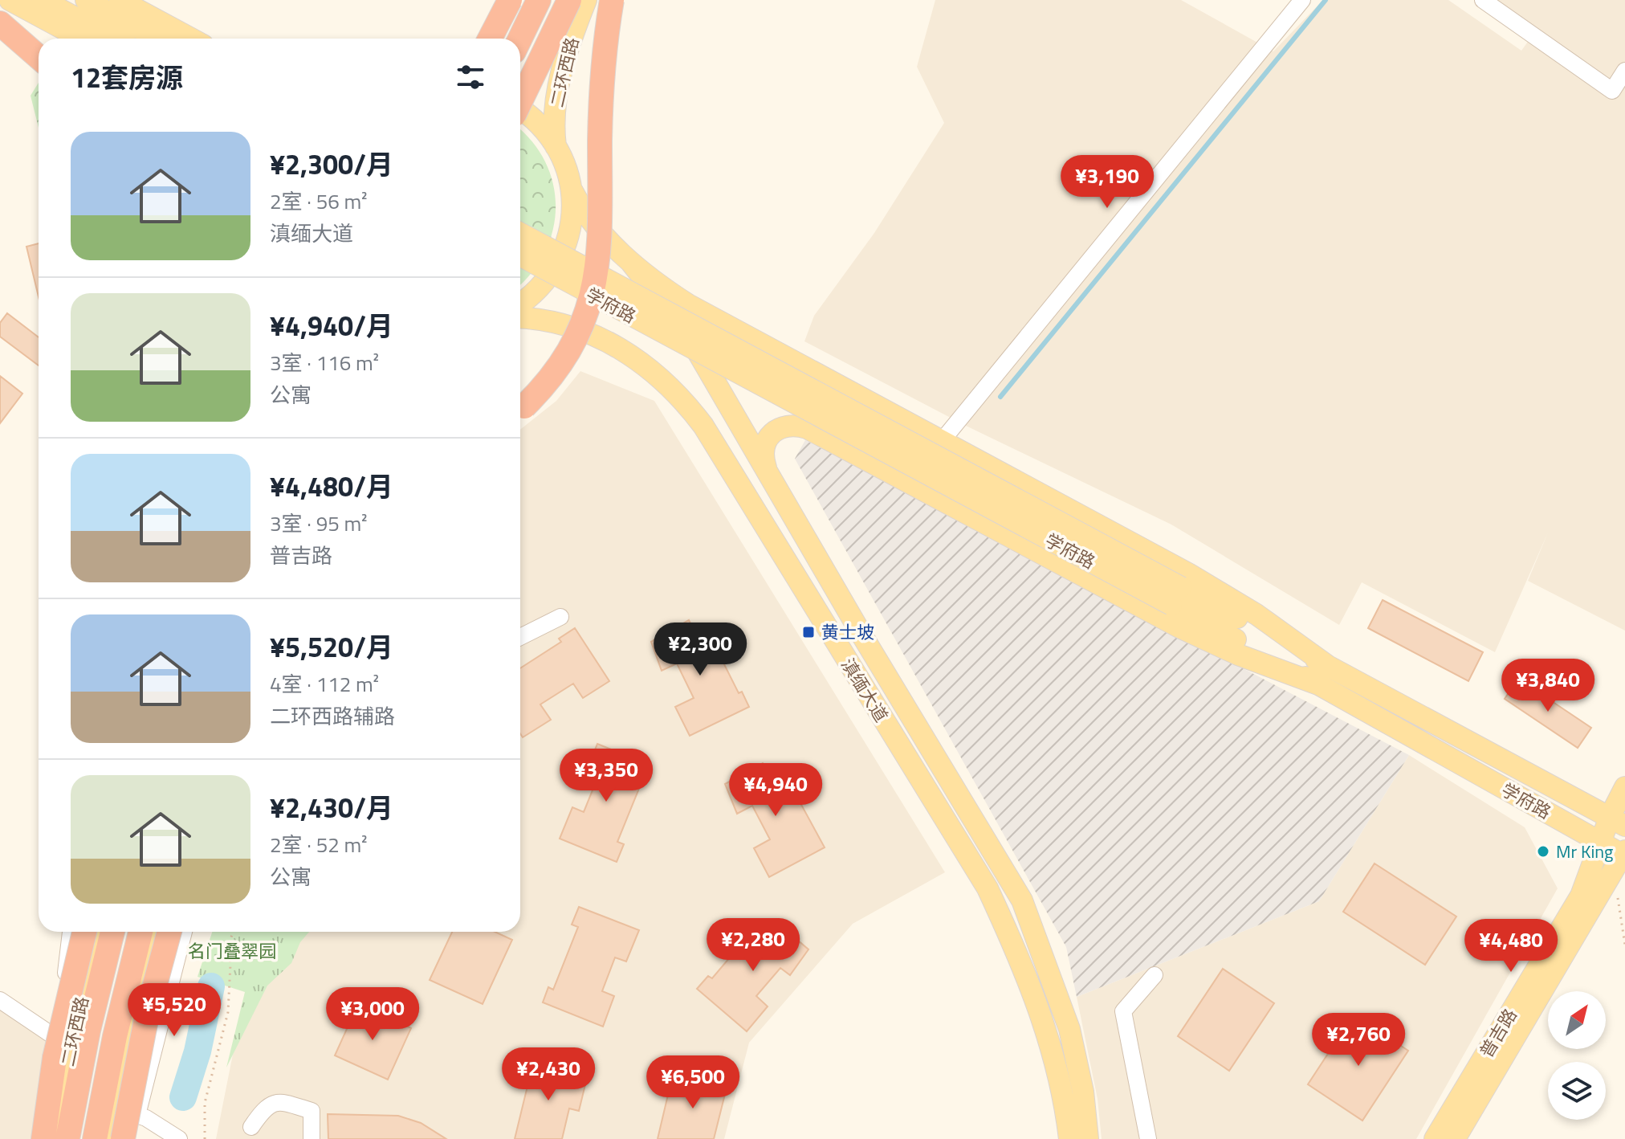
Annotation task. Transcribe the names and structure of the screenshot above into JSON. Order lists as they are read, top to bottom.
{
  "streets": {
    "main road": [
      "二环西路",
      "学府路",
      "滇缅大道",
      "普吉路"
    ]
  },
  "crossings": [
    ["学府路", "滇缅大道"],
    ["学府路", "普吉路"]
  ],
  "parks": ["名门叠翠园"],
  "places": {
    "transit": ["黄士坡"],
    "other": ["Mr King"]
  },
  "north": "top right",
  "page": {
    "heading": "12套房源",
    "list": [
      {
        "name": "¥2,300/月",
        "note": "2室 · 56 m² · 滇缅大道"
      },
      {
        "name": "¥4,940/月",
        "note": "3室 · 116 m² · 公寓"
      },
      {
        "name": "¥4,480/月",
        "note": "3室 · 95 m² · 普吉路"
      },
      {
        "name": "¥5,520/月",
        "note": "4室 · 112 m² · 二环西路辅路"
      },
      {
        "name": "¥2,430/月",
        "note": "2室 · 52 m² · 公寓"
      }
    ],
    "price": [
      "¥3,190",
      "¥2,300",
      "¥3,840",
      "¥3,350",
      "¥4,940",
      "¥2,280",
      "¥4,480",
      "¥5,520",
      "¥3,000",
      "¥2,760",
      "¥2,430",
      "¥6,500"
    ]
  }
}
